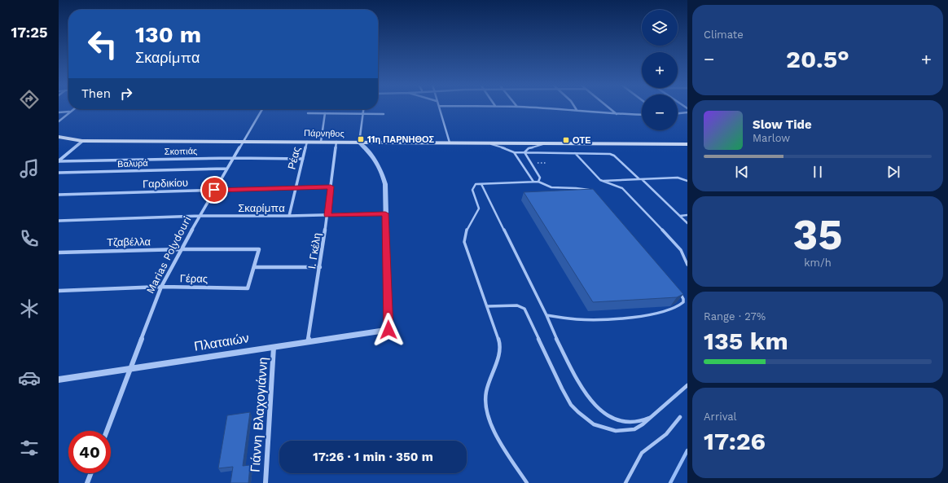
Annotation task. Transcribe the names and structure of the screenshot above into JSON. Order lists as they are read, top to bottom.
{
  "streets": {
    "main road": ["Πάρνηθος"],
    "street": [
      "Σκοπιάς",
      "Ρέας",
      "Βαλυρά",
      "Γαρδικίου",
      "Σκαρίμπα",
      "Τζαβέλλα",
      "Ι. Γκέλη",
      "Marias Polydouri",
      "Γέρας",
      "Πλαταιών",
      "Γιάννη Βλαχογιάννη"
    ]
  },
  "crossings": [
    ["Πάρνηθος", "Ρέας"],
    ["Πάρνηθος", "Ι. Γκέλη"],
    ["Πάρνηθος", "Marias Polydouri"],
    ["Σκοπιάς", "Ρέας"],
    ["Σκοπιάς", "Marias Polydouri"],
    ["Ρέας", "Γαρδικίου"],
    ["Ρέας", "Σκαρίμπα"],
    ["Βαλυρά", "Marias Polydouri"],
    ["Γαρδικίου", "Ι. Γκέλη"],
    ["Γαρδικίου", "Marias Polydouri"],
    ["Σκαρίμπα", "Ι. Γκέλη"],
    ["Σκαρίμπα", "Marias Polydouri"],
    ["Σκαρίμπα", "Πλαταιών"],
    ["Τζαβέλλα", "Marias Polydouri"],
    ["Τζαβέλλα", "Γέρας"],
    ["Ι. Γκέλη", "Πλαταιών"],
    ["Marias Polydouri", "Γέρας"],
    ["Marias Polydouri", "Πλαταιών"],
    ["Πλαταιών", "Γιάννη Βλαχογιάννη"]
  ],
  "places": {
    "transit": ["11η ΠΑΡΝΗΘΟΣ", "ΟΤΕ"]
  },
  "page": {
    "tabs": "17:25",
    "tile": [
      "Climate",
      ["35", "km/h"],
      ["Range · 27%", "135 km"],
      ["Arrival", "17:26"]
    ],
    "map_buttons": ["+", "−"],
    "turn": ["130 m", "Σκαρίμπα"],
    "heat": ["−", "20.5°", "+"],
    "then": "Then",
    "song": ["Slow Tide", "Marlow"],
    "limit": "40",
    "trip": "17:26 · 1 min · 350 m"
  }
}
